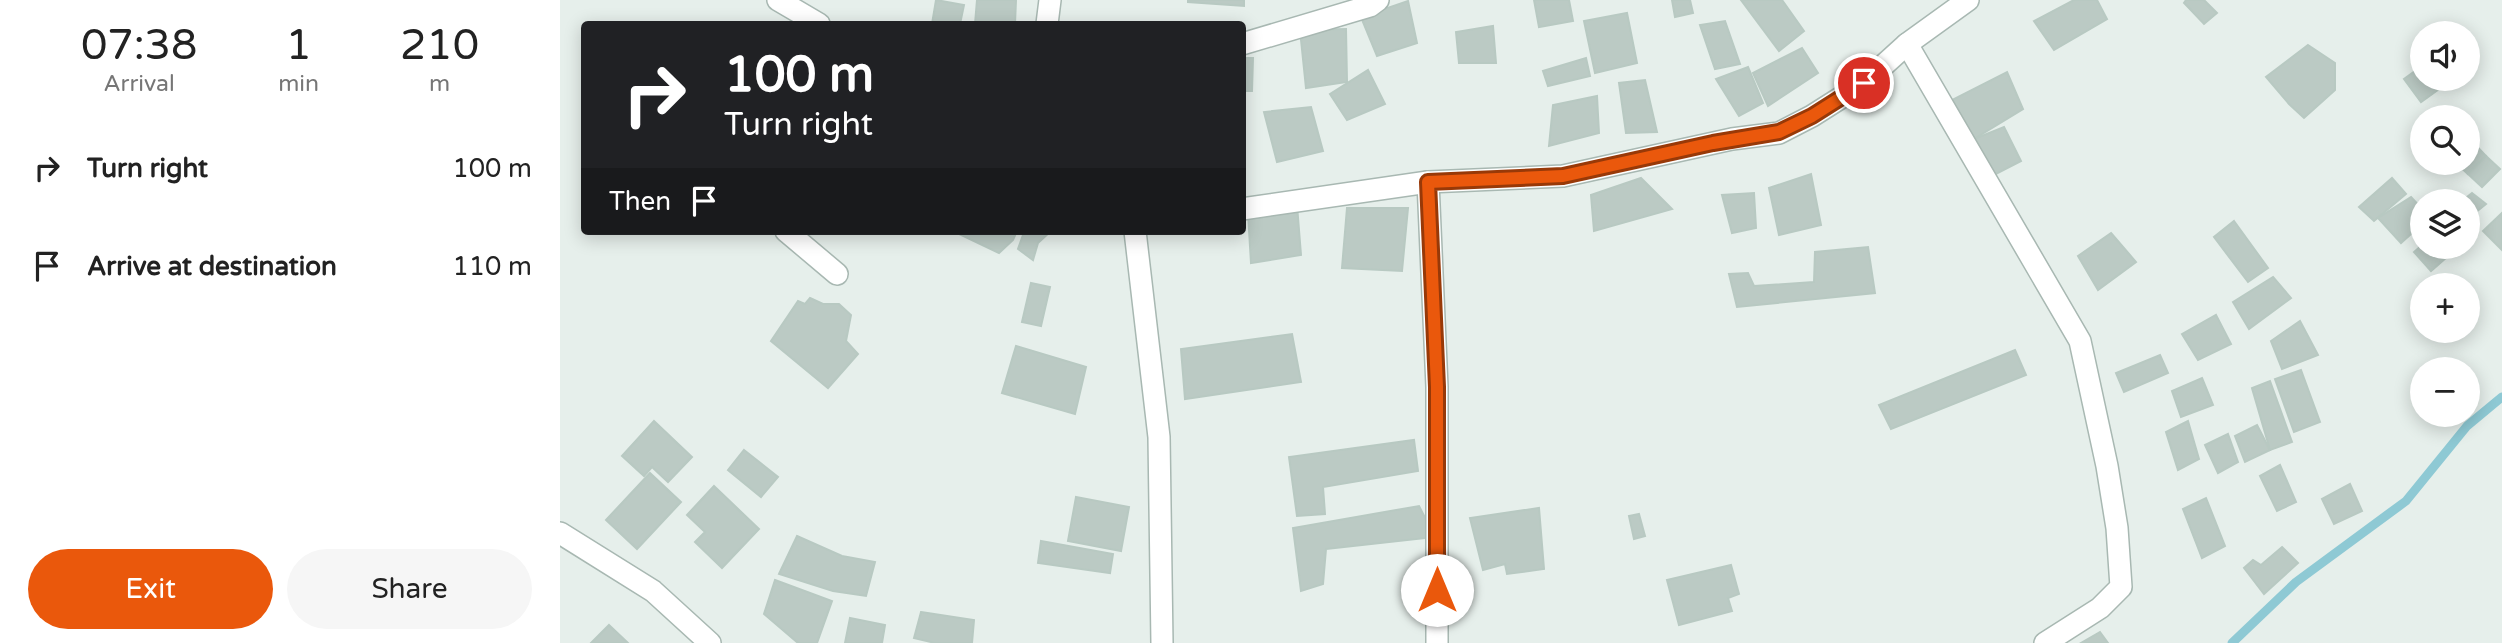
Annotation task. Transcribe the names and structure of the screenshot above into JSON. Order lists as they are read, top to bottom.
{
  "page": {
    "eta": [
      "07:38",
      "Arrival",
      "1",
      "min",
      "210",
      "m"
    ],
    "map_buttons": ["+", "−"],
    "turn": ["100 m", "Turn right"],
    "list": [
      {
        "name": "Turn right",
        "value": "100 m"
      },
      {
        "name": "Arrive at destination",
        "value": "110 m"
      }
    ],
    "then": "Then",
    "buttons": ["Exit", "Share"]
  }
}
